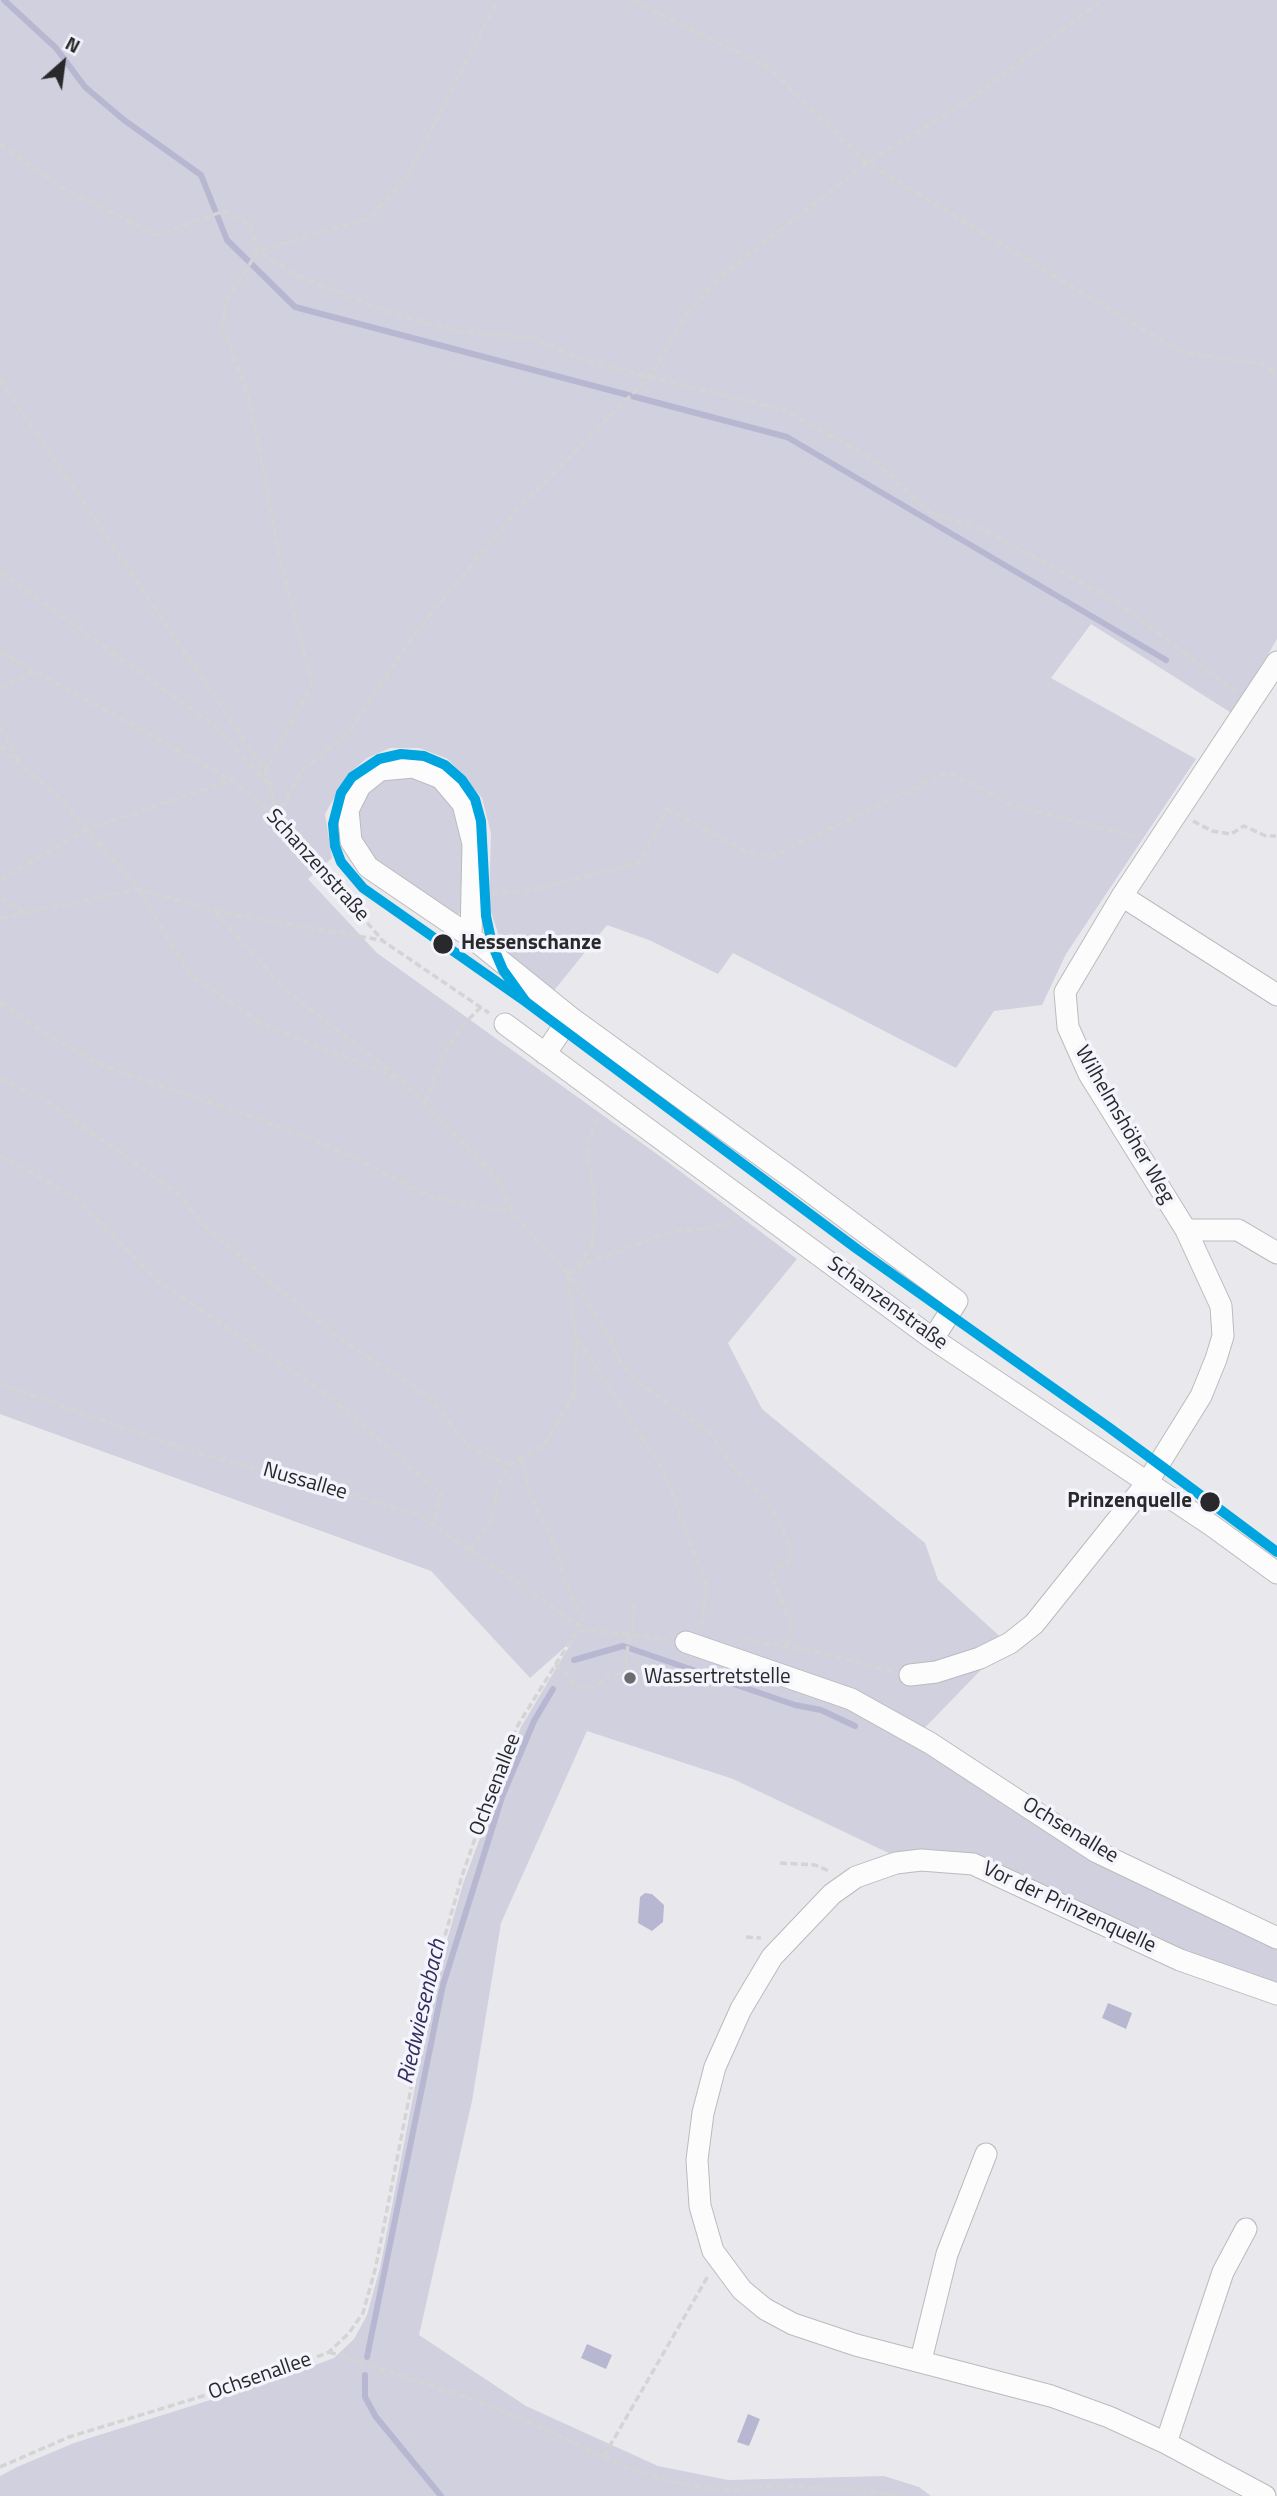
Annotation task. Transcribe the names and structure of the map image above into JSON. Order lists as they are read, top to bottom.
{
  "streets": {
    "street": [
      "Schanzenstraße",
      "Wilhelmshöher Weg",
      "Ochsenallee",
      "Vor der Prinzenquelle"
    ],
    "path": ["Nussallee"]
  },
  "crossings": [
    ["Schanzenstraße", "Wilhelmshöher Weg"],
    ["Nussallee", "Ochsenallee"]
  ],
  "water": ["Riedwiesenbach"],
  "places": ["Hessenschanze", "Prinzenquelle", "Wassertretstelle"],
  "north": "top right"
}
